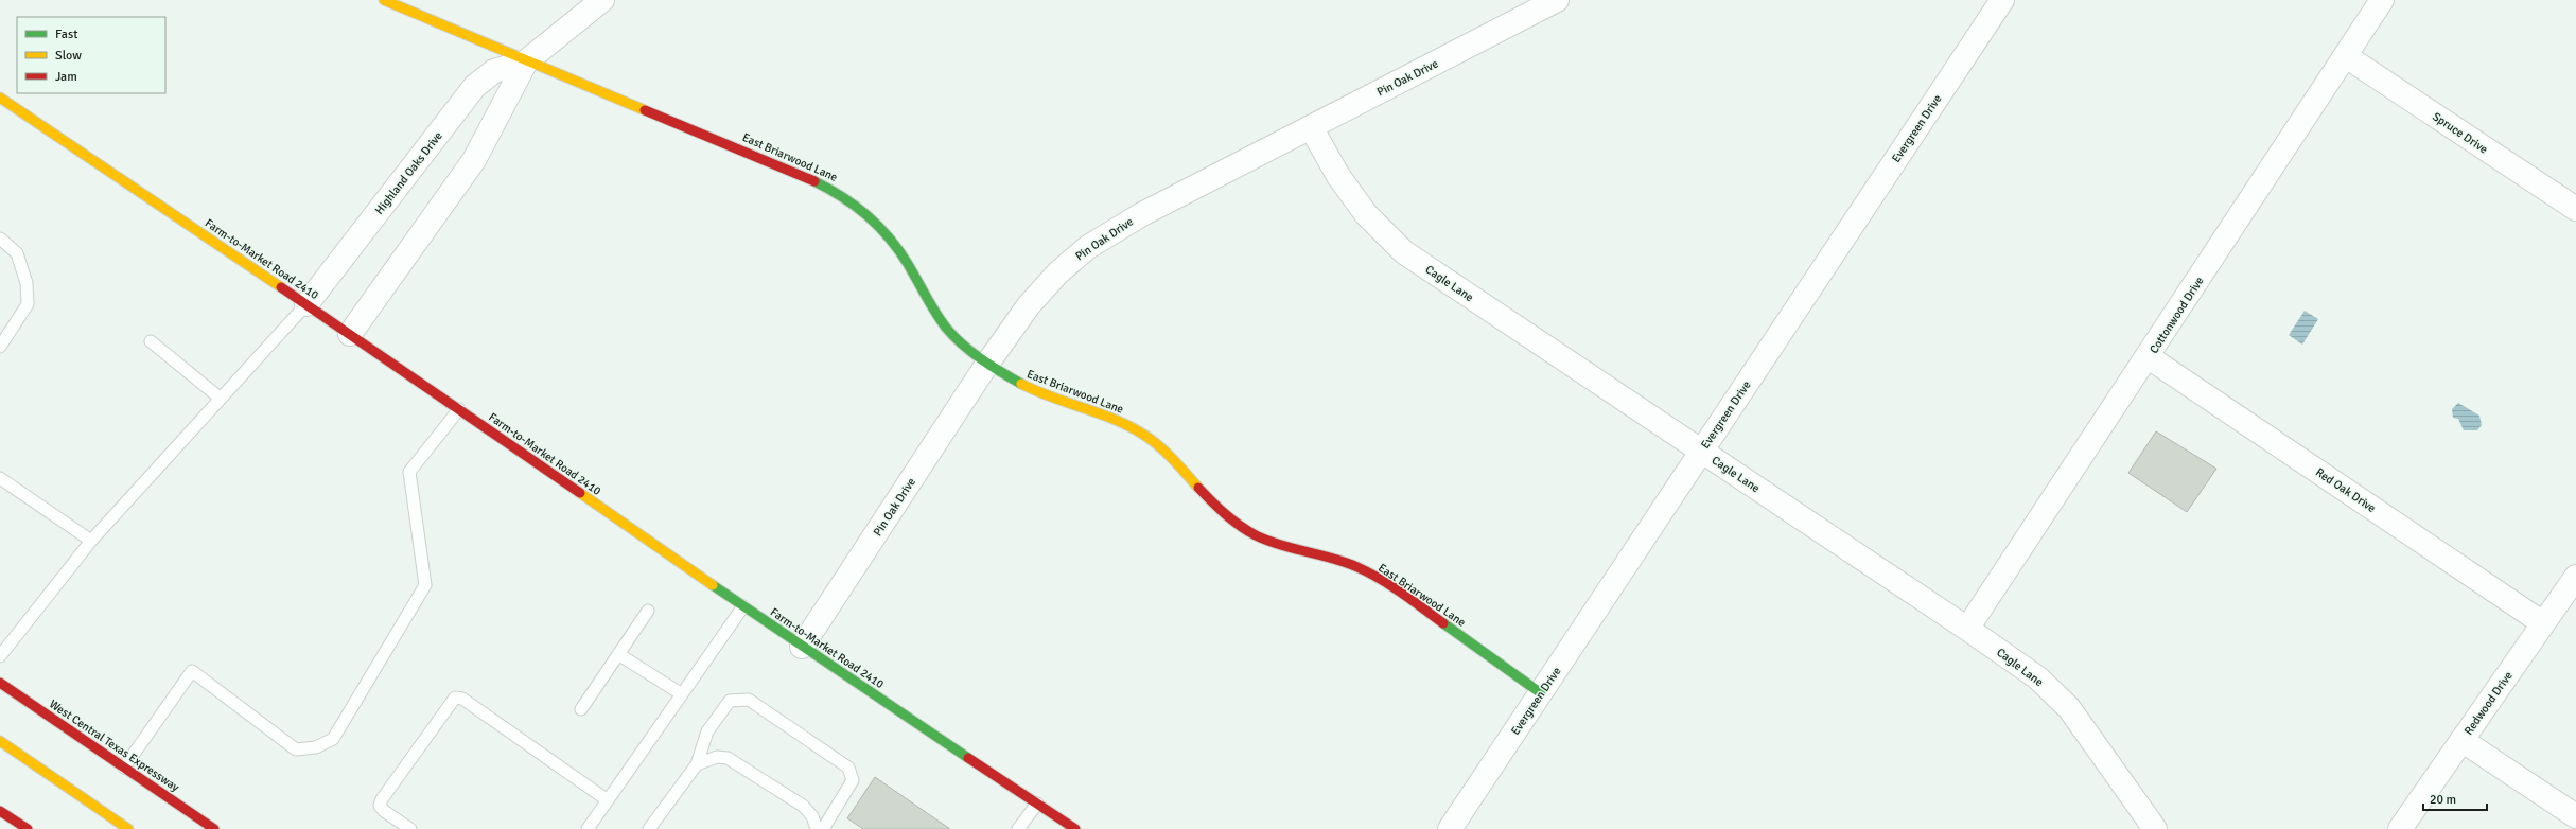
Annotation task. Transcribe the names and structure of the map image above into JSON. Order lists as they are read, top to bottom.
{
  "streets": {
    "main road": ["East Briarwood Lane", "Farm-to-Market Road 2410", "West Central Texas Expressway"],
    "street": [
      "Pin Oak Drive",
      "Evergreen Drive",
      "Spruce Drive",
      "Highland Oaks Drive",
      "Cagle Lane",
      "Cottonwood Drive",
      "Red Oak Drive",
      "Redwood Drive"
    ]
  },
  "crossings": [
    ["Pin Oak Drive", "East Briarwood Lane"],
    ["Pin Oak Drive", "Farm-to-Market Road 2410"],
    ["Pin Oak Drive", "Cagle Lane"],
    ["Evergreen Drive", "East Briarwood Lane"],
    ["Evergreen Drive", "Cagle Lane"],
    ["Spruce Drive", "Cottonwood Drive"],
    ["East Briarwood Lane", "Highland Oaks Drive"],
    ["Highland Oaks Drive", "Farm-to-Market Road 2410"],
    ["Cagle Lane", "Cottonwood Drive"],
    ["Cottonwood Drive", "Red Oak Drive"],
    ["Red Oak Drive", "Redwood Drive"]
  ],
  "legend": ["Fast", "Slow", "Jam"],
  "scale_bar": "20 m"
}
